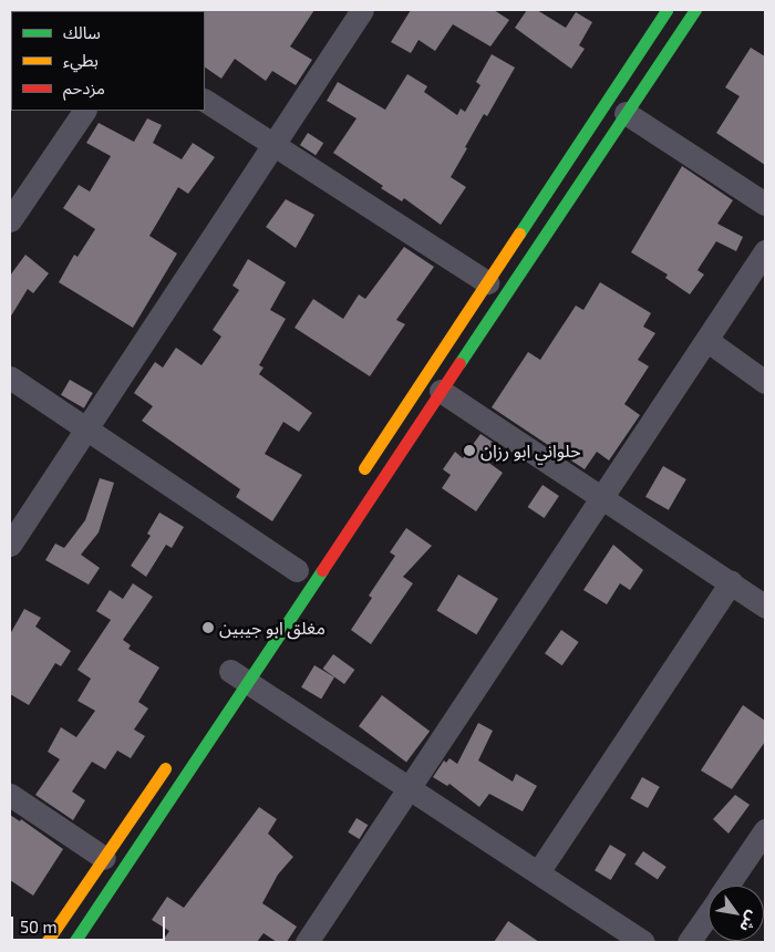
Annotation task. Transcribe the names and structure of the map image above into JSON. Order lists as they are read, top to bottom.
{
  "places": ["حلواني ابو رزان", "مغلق ابو جيبين"],
  "legend": ["سالك", "بطيء", "مزدحم"],
  "scale_bar": "50 m",
  "north": "bottom right"
}
